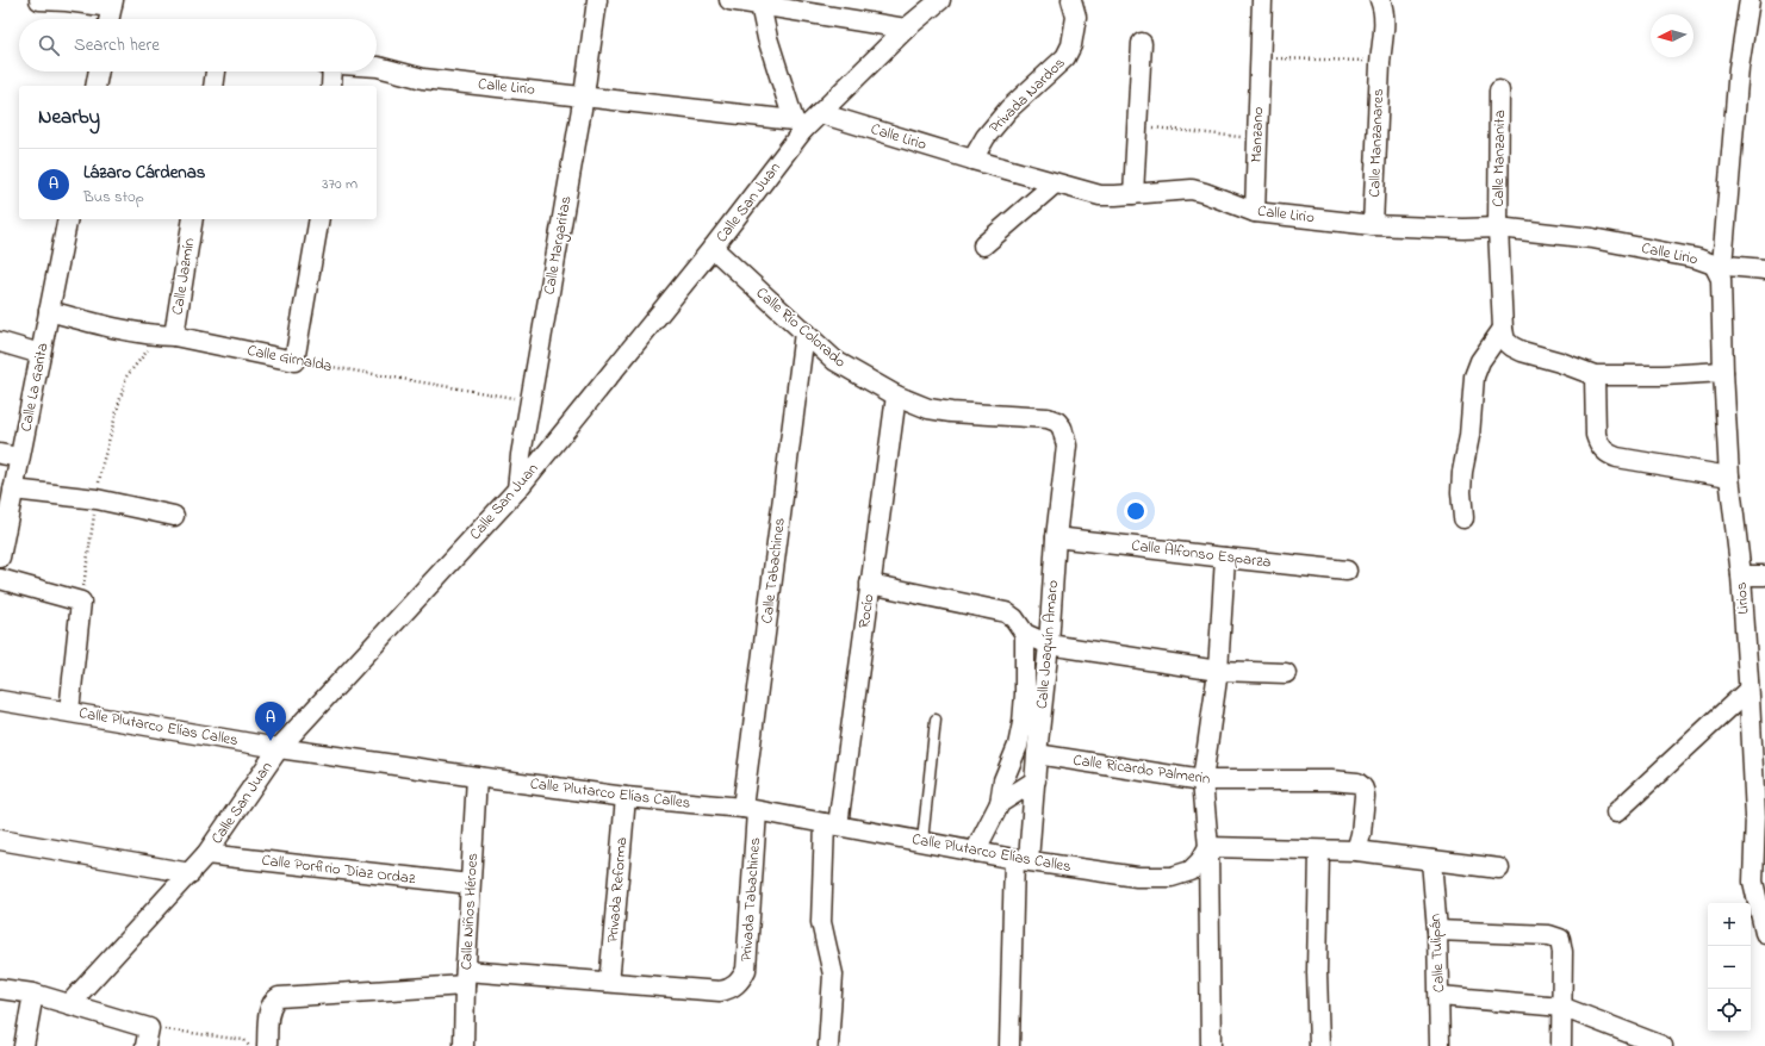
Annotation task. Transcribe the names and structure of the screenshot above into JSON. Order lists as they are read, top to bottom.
{
  "streets": {
    "street": [
      "Calle Lirio",
      "Privada Nardos",
      "Manzano",
      "Calle Manzanares",
      "Calle Manzanita",
      "Calle San Juan",
      "Calle Margaritas",
      "Calle Jazmín",
      "Calle Río Colorado",
      "Calle Girnalda",
      "Calle La Garita",
      "Calle Alfonso Esparza",
      "Calle Tabachines",
      "Lirios",
      "Rocío",
      "Calle Joaquín Amaro",
      "Calle Plutarco Elías Calles",
      "Calle Ricardo Palmerin",
      "Calle Porfirio Díaz Ordaz",
      "Privada Reforma",
      "Privada Tabachines",
      "Calle Niños Héroes",
      "Calle Tulipán"
    ]
  },
  "crossings": [
    ["Calle Lirio", "Privada Nardos"],
    ["Calle Lirio", "Manzano"],
    ["Calle Lirio", "Calle Manzanares"],
    ["Calle Lirio", "Calle Manzanita"],
    ["Calle Lirio", "Calle San Juan"],
    ["Calle Lirio", "Calle Margaritas"],
    ["Calle Lirio", "Lirios"],
    ["Calle San Juan", "Calle Margaritas"],
    ["Calle San Juan", "Calle Río Colorado"],
    ["Calle San Juan", "Calle Plutarco Elías Calles"],
    ["Calle San Juan", "Calle Porfirio Díaz Ordaz"],
    ["Calle Margaritas", "Calle Girnalda"],
    ["Calle Jazmín", "Calle Girnalda"],
    ["Calle Río Colorado", "Calle Tabachines"],
    ["Calle Río Colorado", "Rocío"],
    ["Calle Río Colorado", "Calle Joaquín Amaro"],
    ["Calle Girnalda", "Calle La Garita"],
    ["Calle Alfonso Esparza", "Calle Joaquín Amaro"],
    ["Calle Tabachines", "Calle Plutarco Elías Calles"],
    ["Calle Tabachines", "Privada Tabachines"],
    ["Rocío", "Calle Plutarco Elías Calles"],
    ["Calle Joaquín Amaro", "Calle Plutarco Elías Calles"],
    ["Calle Joaquín Amaro", "Calle Ricardo Palmerin"],
    ["Calle Plutarco Elías Calles", "Privada Reforma"],
    ["Calle Plutarco Elías Calles", "Privada Tabachines"],
    ["Calle Plutarco Elías Calles", "Calle Niños Héroes"],
    ["Calle Porfirio Díaz Ordaz", "Calle Niños Héroes"],
    ["Privada Reforma", "Privada Tabachines"]
  ],
  "north": "left",
  "page": {
    "search": "Search here",
    "heading": "Nearby",
    "list": [
      {
        "mark": "A",
        "name": "Lázaro Cárdenas",
        "note": "Bus stop",
        "value": "370 m"
      }
    ],
    "pins": "A",
    "map_buttons": ["+", "−"]
  }
}
